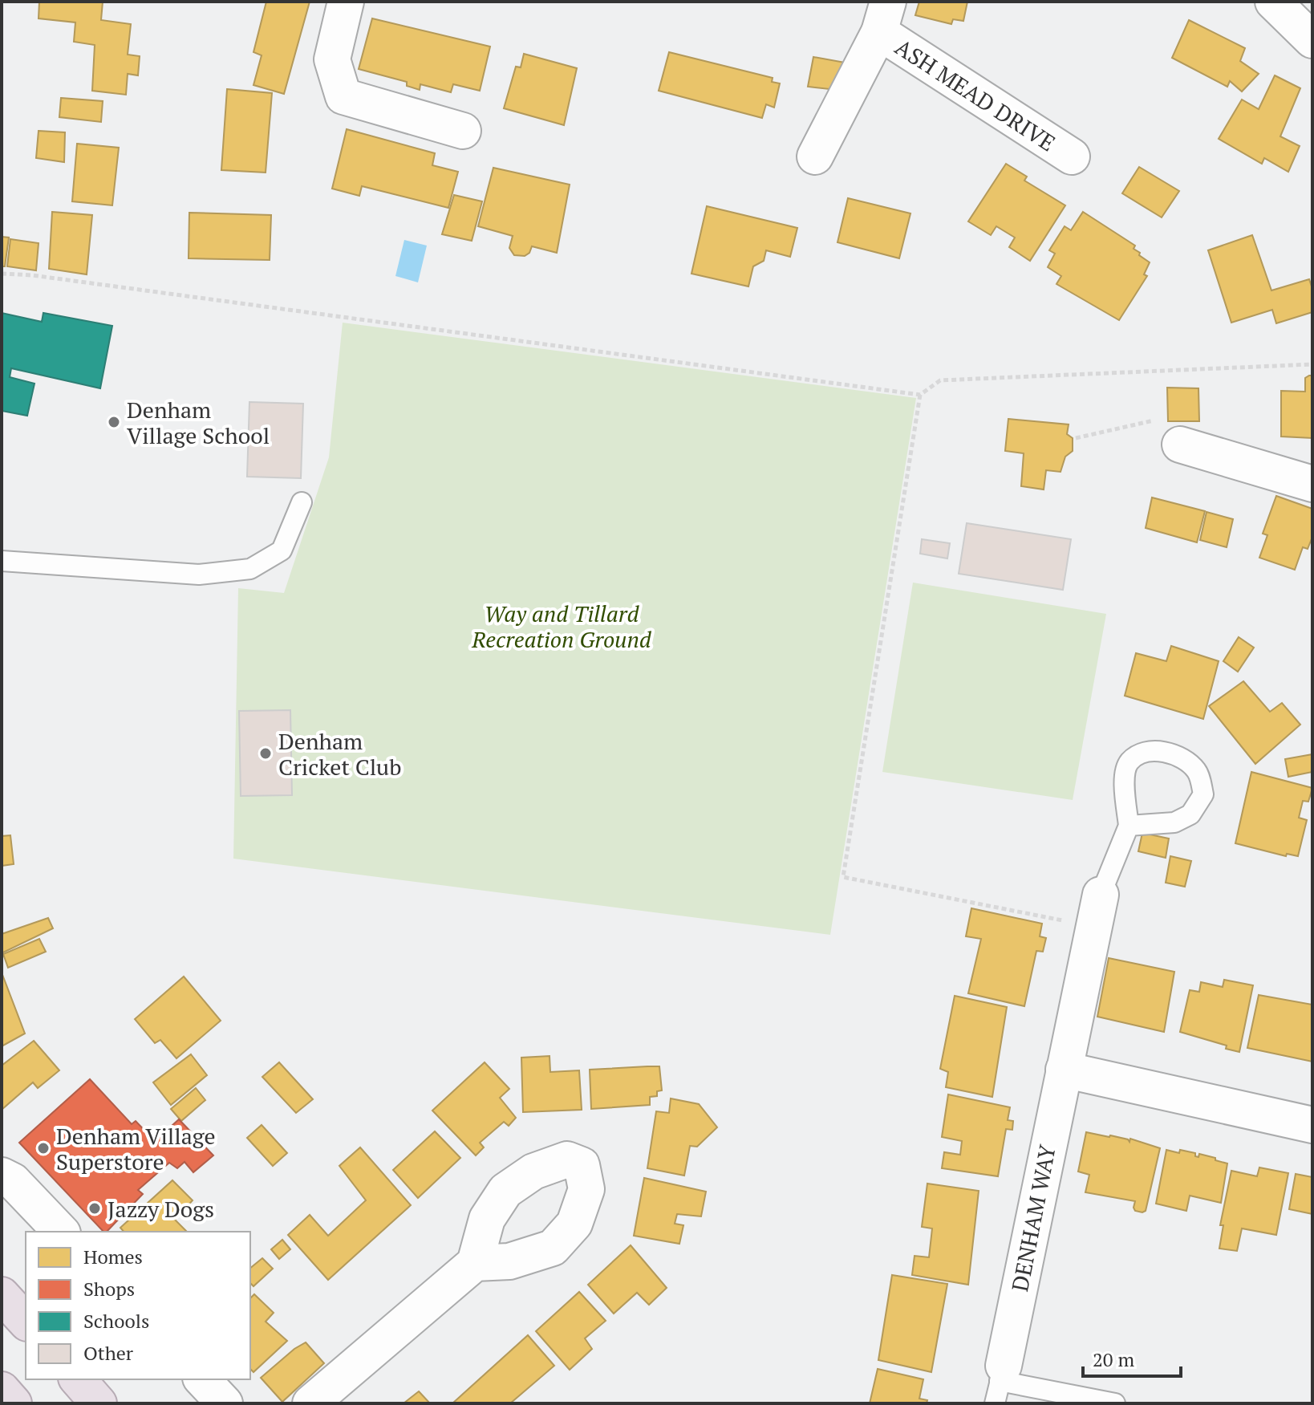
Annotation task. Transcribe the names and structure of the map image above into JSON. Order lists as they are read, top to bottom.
{
  "streets": {
    "street": ["ASH MEAD DRIVE", "DENHAM WAY"]
  },
  "parks": ["Way and Tillard Recreation Ground"],
  "places": [
    "Denham Village School",
    "Denham Cricket Club",
    "Denham Village Superstore",
    "Jazzy Dogs"
  ],
  "legend": [
    "Homes",
    "Shops",
    "Schools",
    "Other"
  ],
  "scale_bar": "20 m"
}
